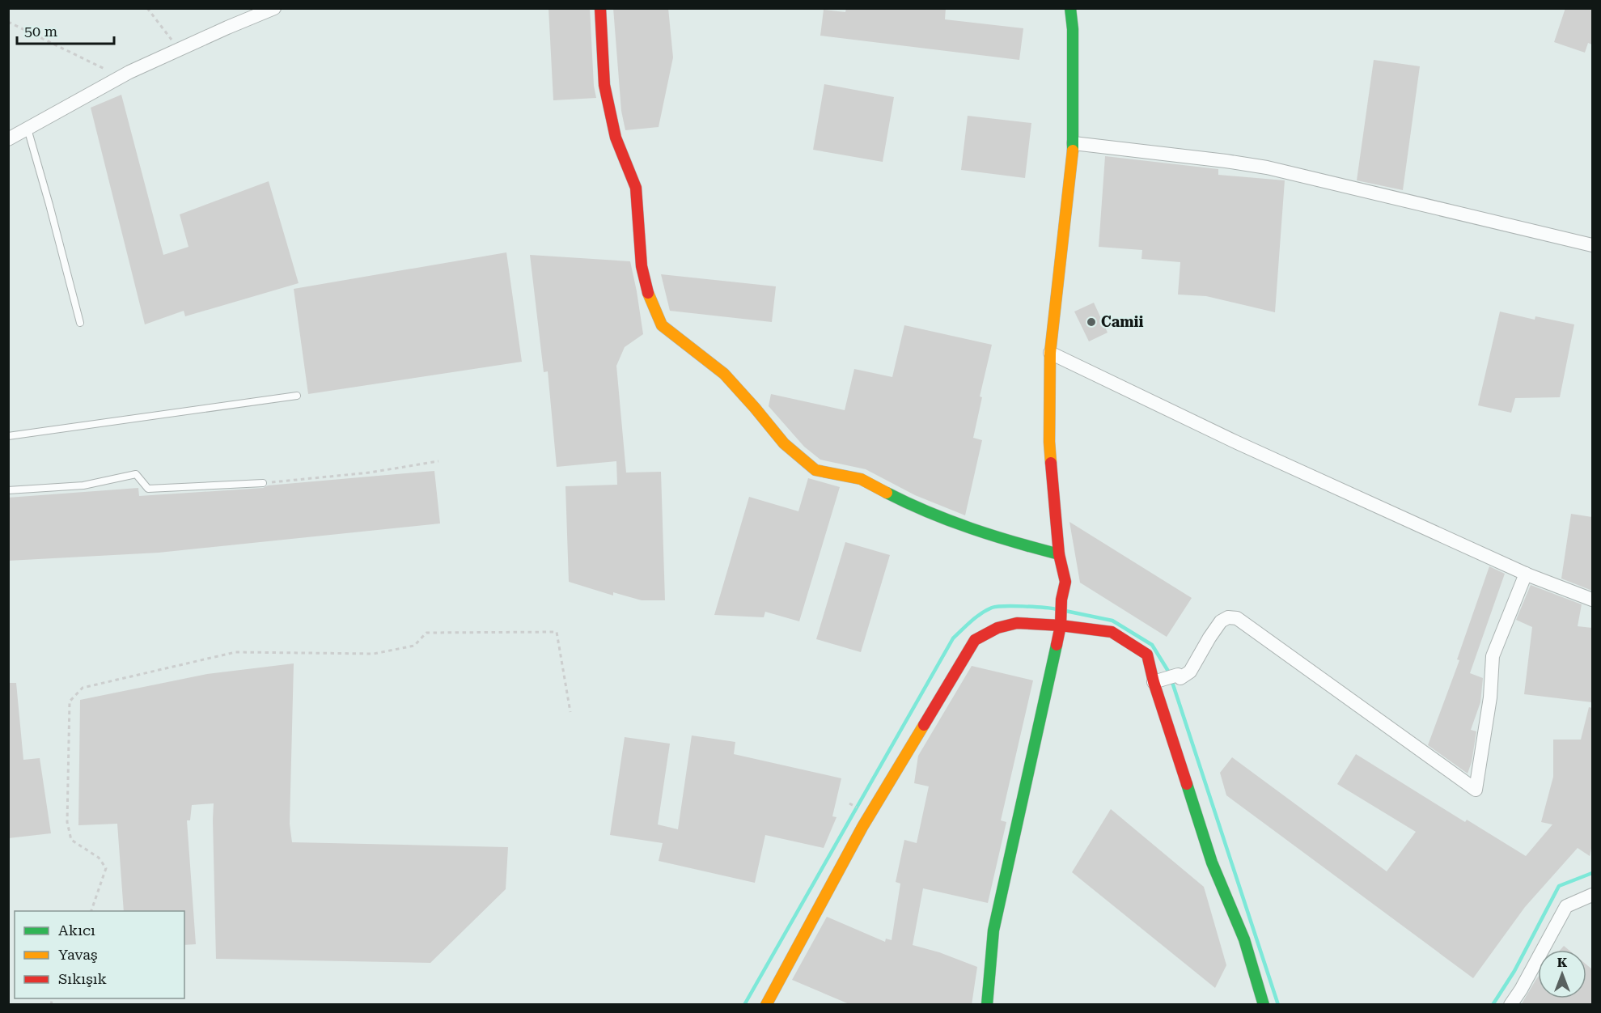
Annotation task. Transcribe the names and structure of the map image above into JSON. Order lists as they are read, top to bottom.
{
  "places": ["Camii"],
  "legend": ["Akıcı", "Yavaş", "Sıkışık"],
  "scale_bar": "50 m",
  "north": "top"
}
